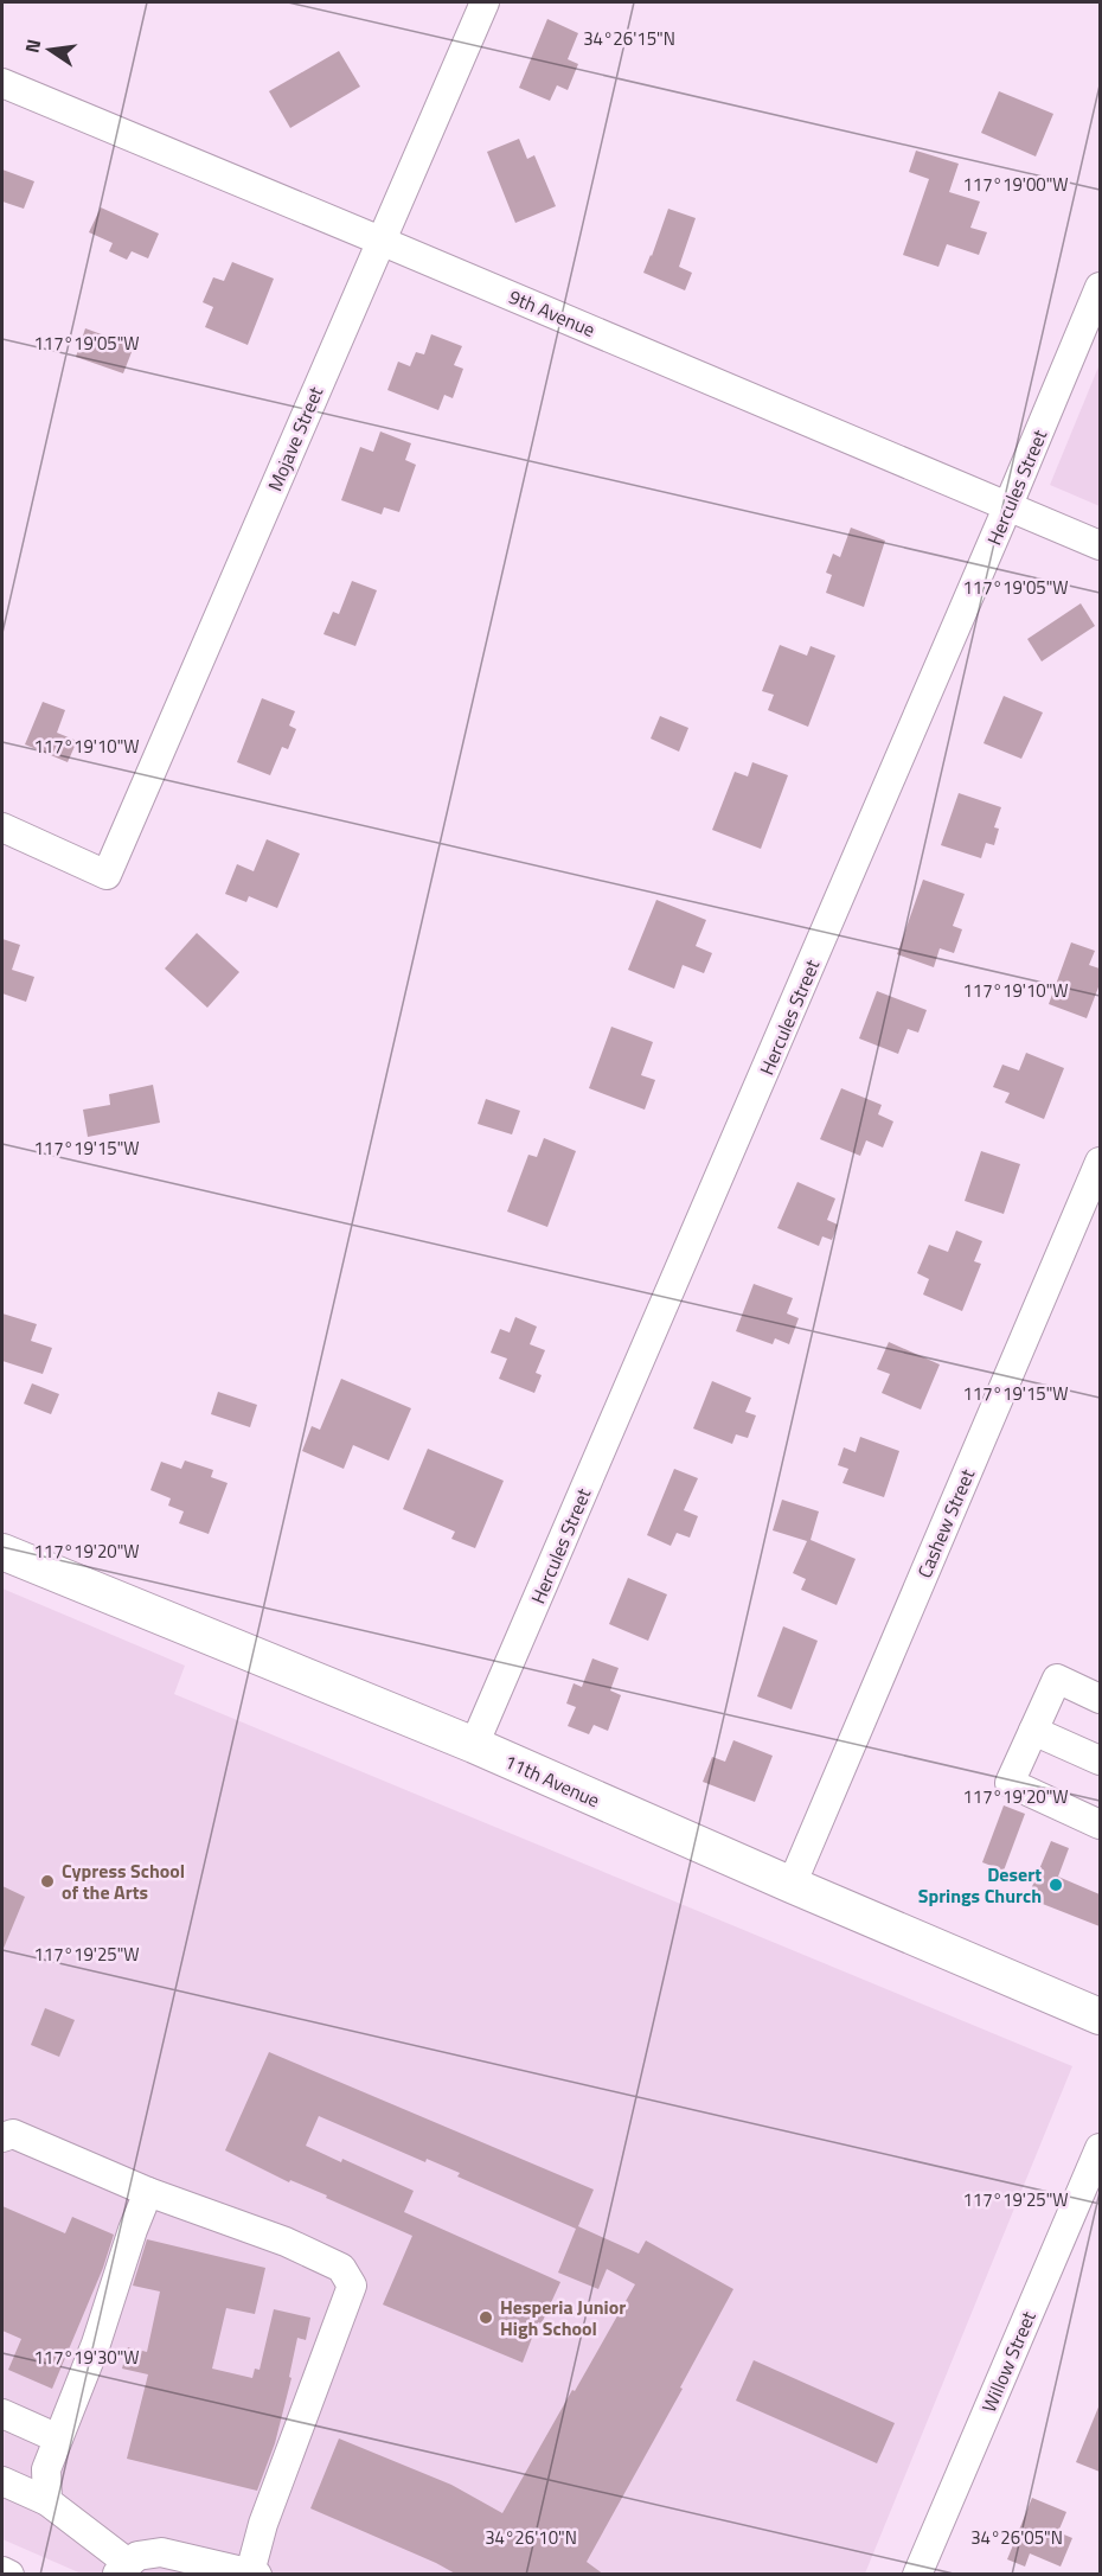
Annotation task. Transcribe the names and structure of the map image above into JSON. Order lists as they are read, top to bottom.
{
  "streets": {
    "main road": ["11th Avenue"],
    "street": [
      "9th Avenue",
      "Mojave Street",
      "Hercules Street",
      "Cashew Street",
      "Willow Street"
    ]
  },
  "crossings": [
    ["9th Avenue", "Mojave Street"],
    ["9th Avenue", "Hercules Street"],
    ["Hercules Street", "11th Avenue"],
    ["Cashew Street", "11th Avenue"]
  ],
  "places": ["Cypress School of the Arts", "Desert Springs Church", "Hesperia Junior High School"],
  "north": "left",
  "coordinates": [
    "34°26'15\"N",
    "117°19'00\"W",
    "117°19'05\"W",
    "117°19'10\"W",
    "117°19'15\"W",
    "117°19'20\"W",
    "117°19'25\"W",
    "117°19'30\"W",
    "34°26'10\"N",
    "34°26'05\"N"
  ]
}
